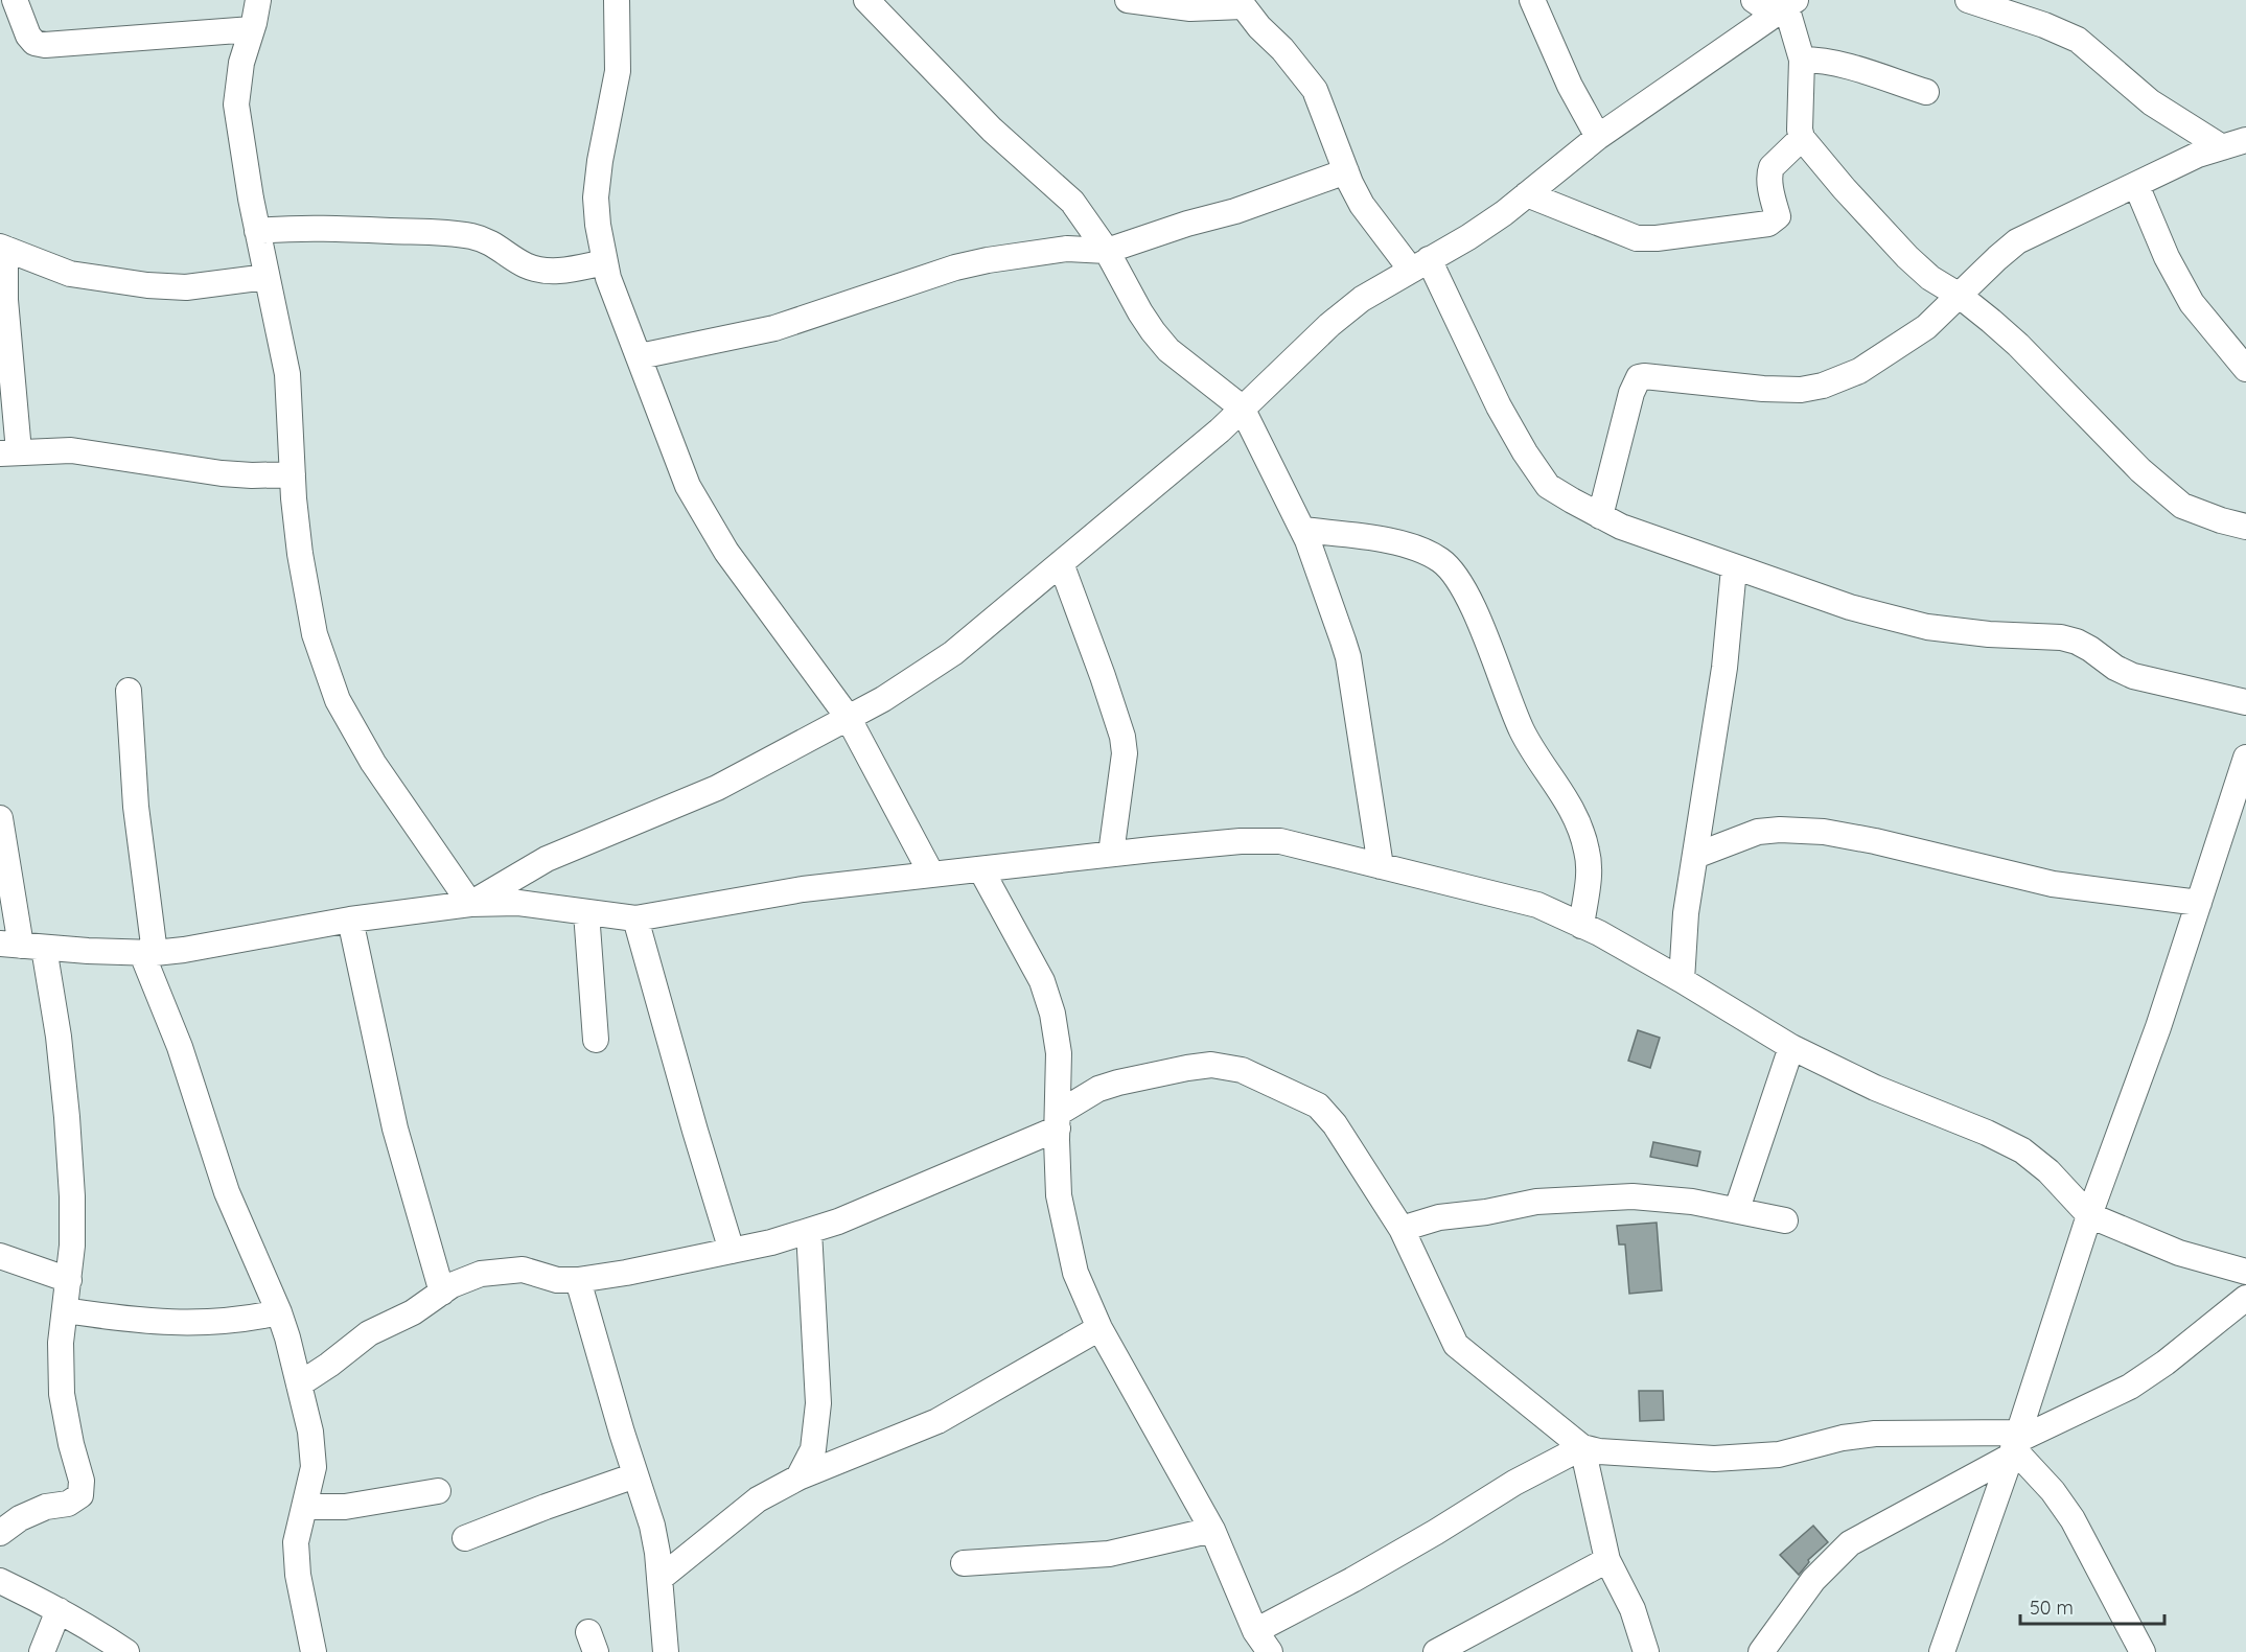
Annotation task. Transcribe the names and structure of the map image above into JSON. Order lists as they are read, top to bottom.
{
  "scale_bar": "50 m"
}
